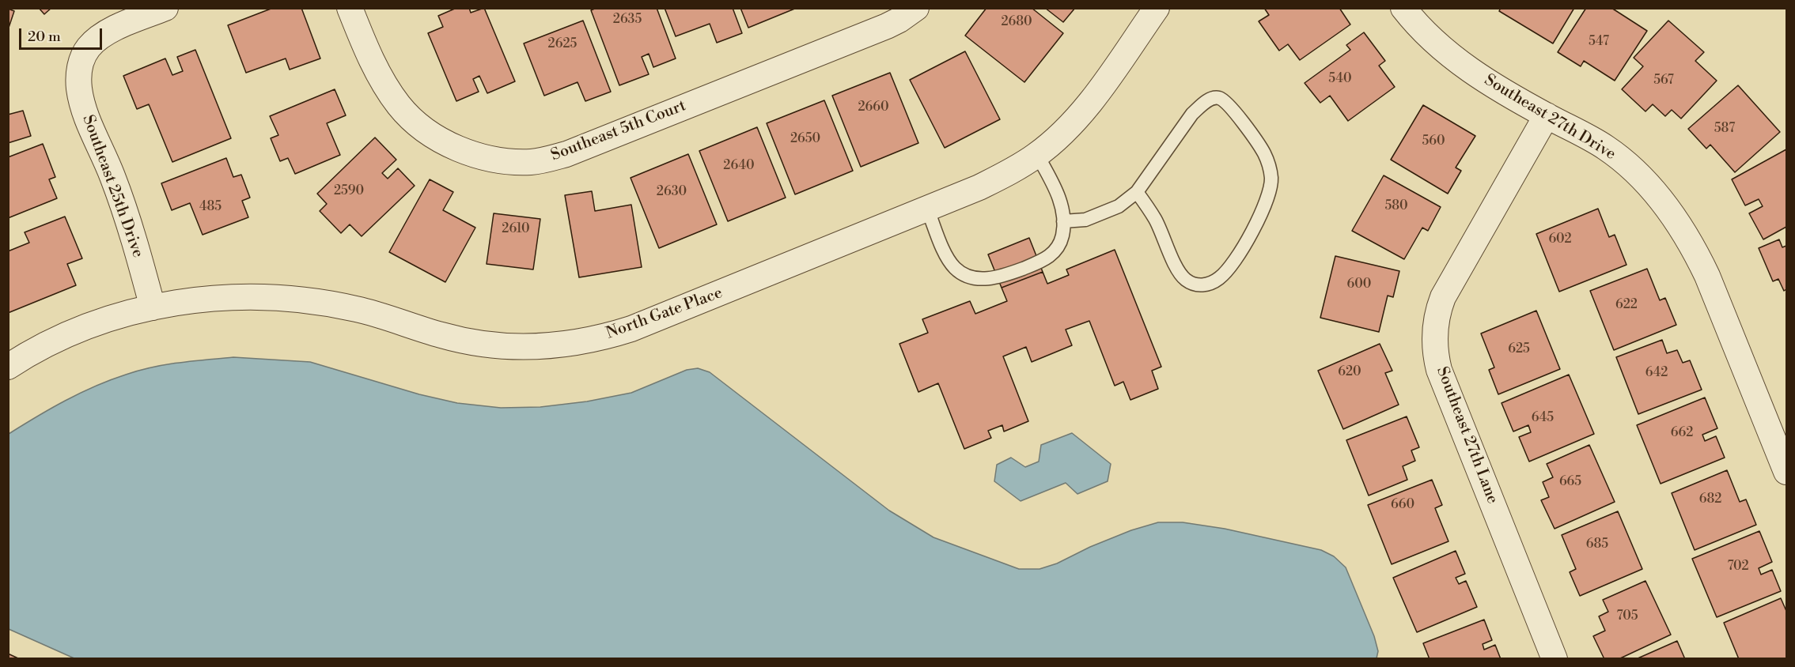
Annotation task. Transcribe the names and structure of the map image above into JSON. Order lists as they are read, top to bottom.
{
  "streets": {
    "street": [
      "Southeast 27th Drive",
      "Southeast 5th Court",
      "Southeast 25th Drive",
      "North Gate Place",
      "Southeast 27th Lane"
    ]
  },
  "crossings": [
    ["Southeast 27th Drive", "Southeast 27th Lane"],
    ["Southeast 25th Drive", "North Gate Place"]
  ],
  "house_numbers": [
    "2635",
    "2680",
    "547",
    "2625",
    "540",
    "567",
    "2660",
    "587",
    "2650",
    "560",
    "2640",
    "2590",
    "2630",
    "580",
    "485",
    "2610",
    "602",
    "600",
    "622",
    "625",
    "620",
    "642",
    "645",
    "662",
    "665",
    "682",
    "660",
    "685",
    "702",
    "705"
  ],
  "scale_bar": "20 m"
}
